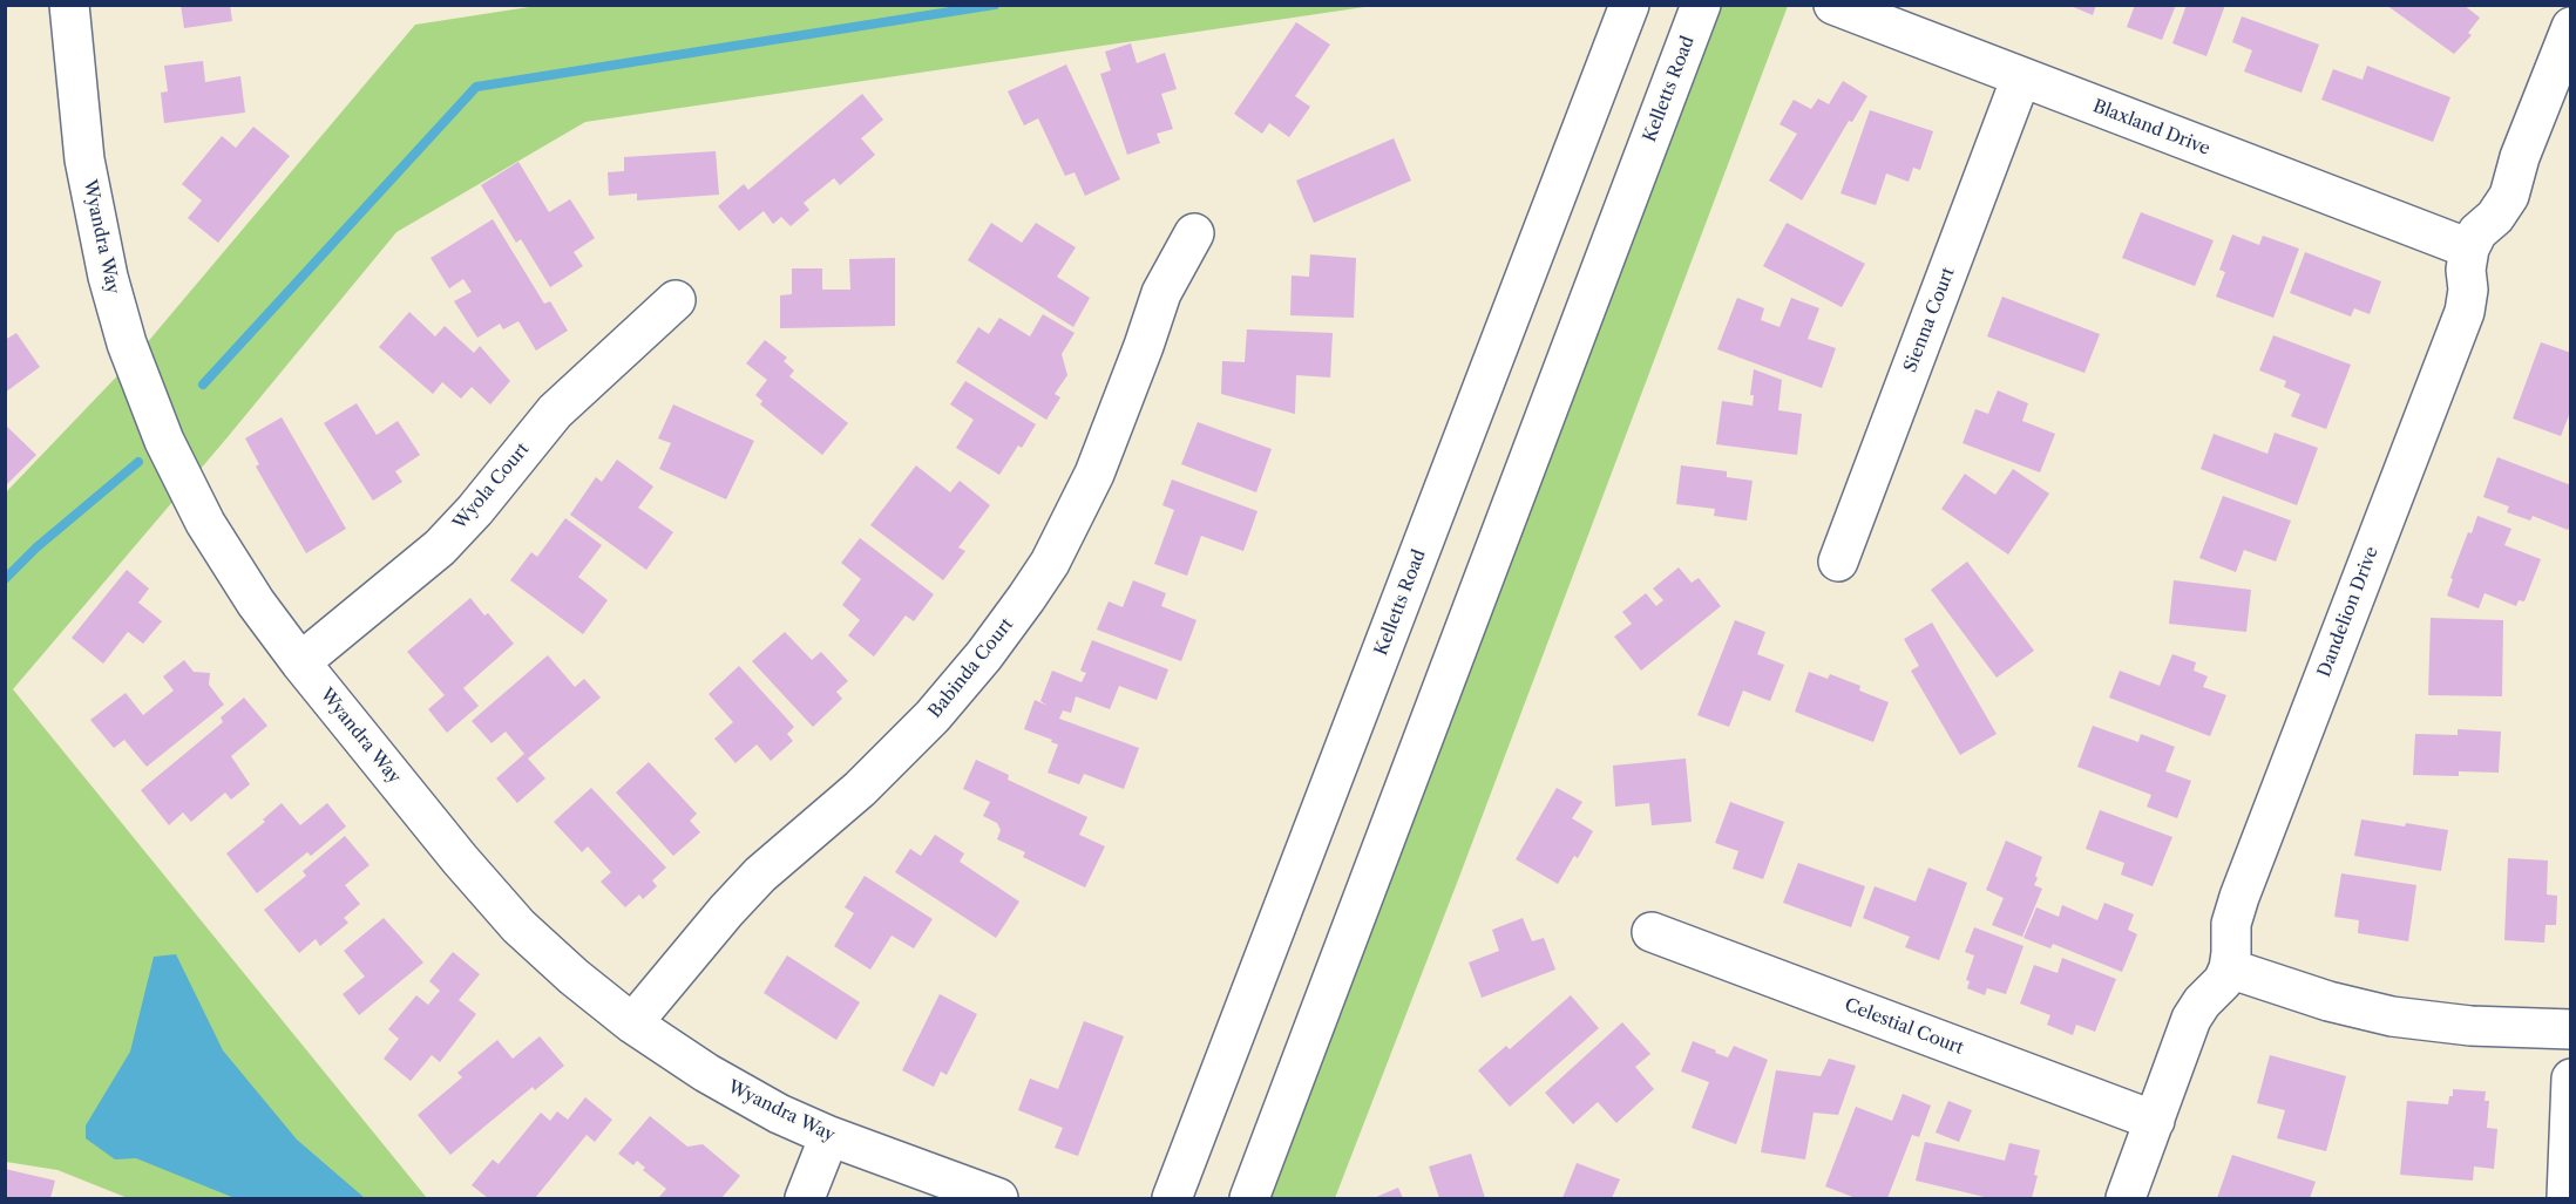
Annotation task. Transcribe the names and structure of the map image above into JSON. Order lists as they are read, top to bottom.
{
  "streets": {
    "street": [
      "Kelletts Road",
      "Blaxland Drive",
      "Wyandra Way",
      "Sienna Court",
      "Wyola Court",
      "Dandelion Drive",
      "Babinda Court",
      "Celestial Court"
    ]
  },
  "crossings": [
    ["Blaxland Drive", "Sienna Court"],
    ["Blaxland Drive", "Dandelion Drive"],
    ["Wyandra Way", "Wyola Court"],
    ["Wyandra Way", "Babinda Court"]
  ]
}
